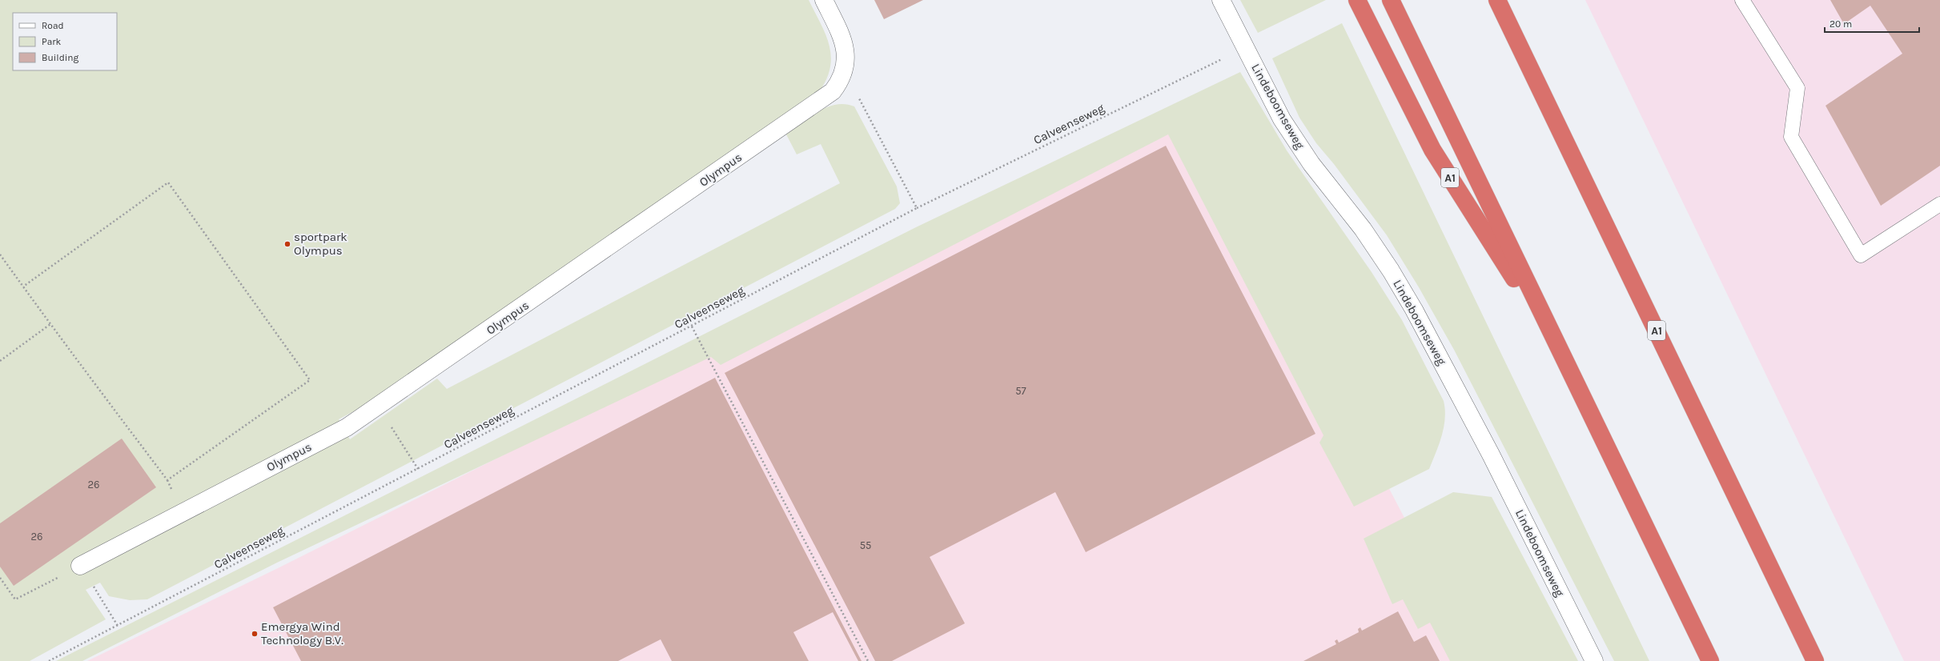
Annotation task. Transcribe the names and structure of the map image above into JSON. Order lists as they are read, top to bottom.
{
  "streets": {
    "highway": ["A1"],
    "street": ["Lindeboomseweg", "Olympus"],
    "path": ["Calveenseweg"]
  },
  "places": ["sportpark Olympus", "Emergya Wind Technology B.V."],
  "house_numbers": [
    "57",
    "26",
    "26",
    "55"
  ],
  "legend": ["Road", "Park", "Building"],
  "scale_bar": "20 m"
}
